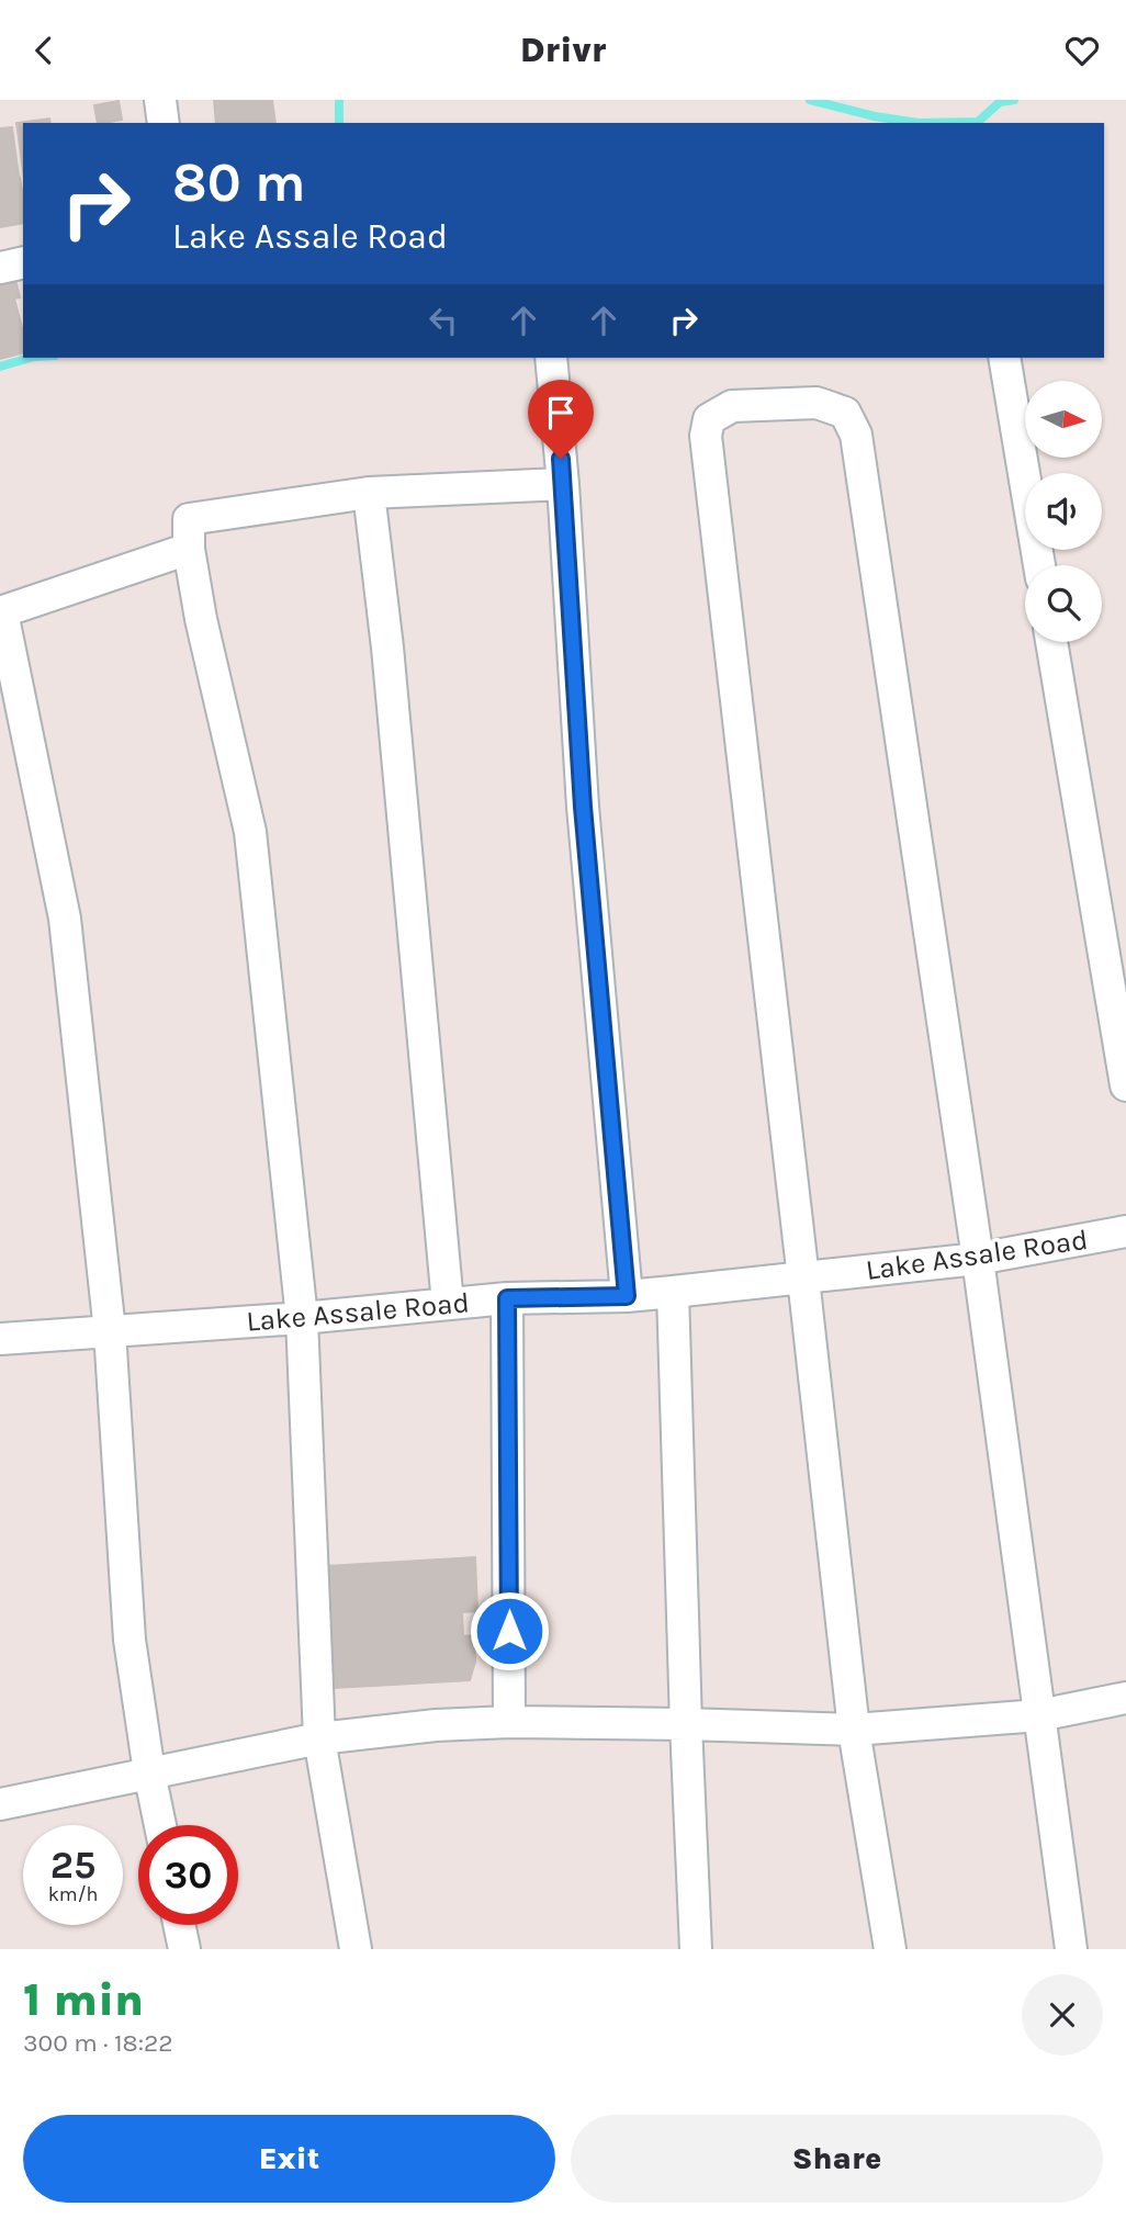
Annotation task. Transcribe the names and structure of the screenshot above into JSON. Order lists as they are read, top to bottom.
{
  "streets": {
    "street": ["Lake Assale Road"]
  },
  "north": "right",
  "page": {
    "header": "Drivr",
    "turn": ["80 m", "Lake Assale Road"],
    "speed": "25 km/h",
    "limit": "30",
    "heading": ["1 min", "300 m · 18:22"],
    "buttons": ["Exit", "Share"]
  }
}
